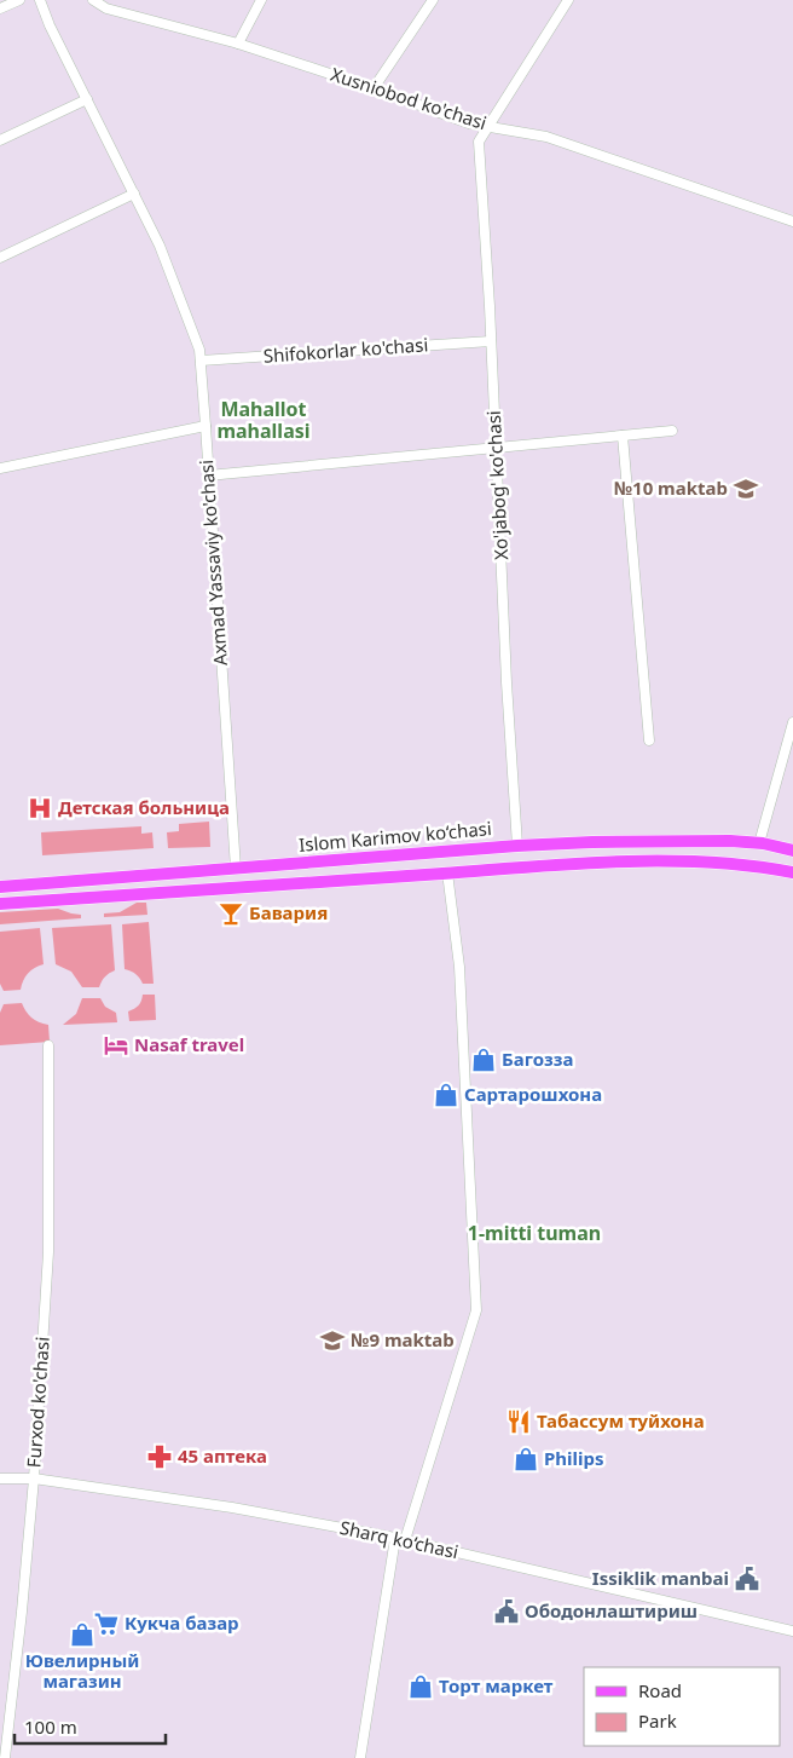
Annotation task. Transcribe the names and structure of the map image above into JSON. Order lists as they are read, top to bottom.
{
  "streets": {
    "main road": ["Islom Karimov ko‘chasi"],
    "street": [
      "Xusniobod ko'chasi",
      "Shifokorlar ko'chasi",
      "Xo'jabog' ko'chasi",
      "Axmad Yassaviy ko'chasi",
      "Furxod ko'chasi",
      "Sharq ko‘chasi"
    ]
  },
  "crossings": [
    ["Xusniobod ko'chasi", "Xo'jabog' ko'chasi"],
    ["Shifokorlar ko'chasi", "Xo'jabog' ko'chasi"],
    ["Shifokorlar ko'chasi", "Axmad Yassaviy ko'chasi"],
    ["Xo'jabog' ko'chasi", "Islom Karimov ko‘chasi"],
    ["Axmad Yassaviy ko'chasi", "Islom Karimov ko‘chasi"],
    ["Furxod ko'chasi", "Sharq ko‘chasi"]
  ],
  "districts": ["Mahallot mahallasi", "1-mitti tuman"],
  "places": {
    "school or university": ["№10 maktab", "№9 maktab"],
    "hospital": ["Детская больница"],
    "bar": ["Бавария"],
    "hotel": ["Nasaf travel"],
    "shop": [
      "Багозза",
      "Сартарошхона",
      "Philips",
      "Ювелирный магазин",
      "Торт маркет"
    ],
    "restaurant": ["Табассум туйхона"],
    "pharmacy": ["45 аптека"],
    "public building": ["Issiklik manbai", "Ободонлаштириш"],
    "supermarket": ["Кукча базар"]
  },
  "legend": ["Road", "Park"],
  "scale_bar": "100 m"
}
